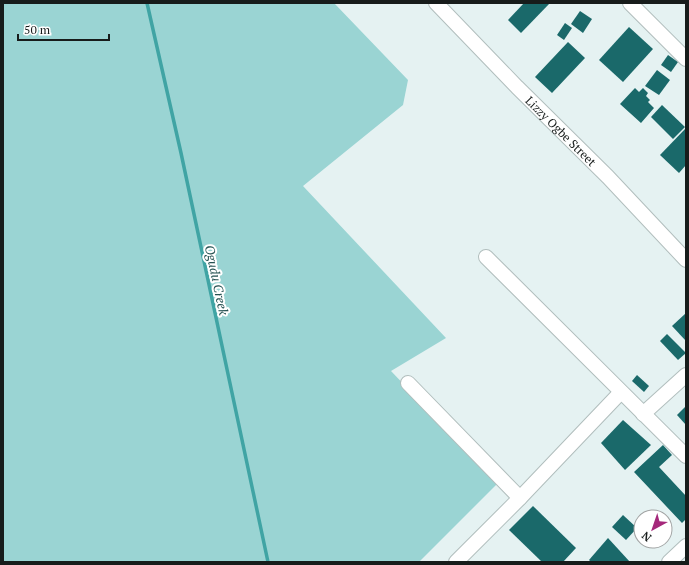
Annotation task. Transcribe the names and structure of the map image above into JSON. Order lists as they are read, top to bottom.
{
  "streets": {
    "street": ["Lizzy Ogbe Street"]
  },
  "water": ["Ogudu Creek"],
  "scale_bar": "50 m",
  "north": "bottom left"
}
